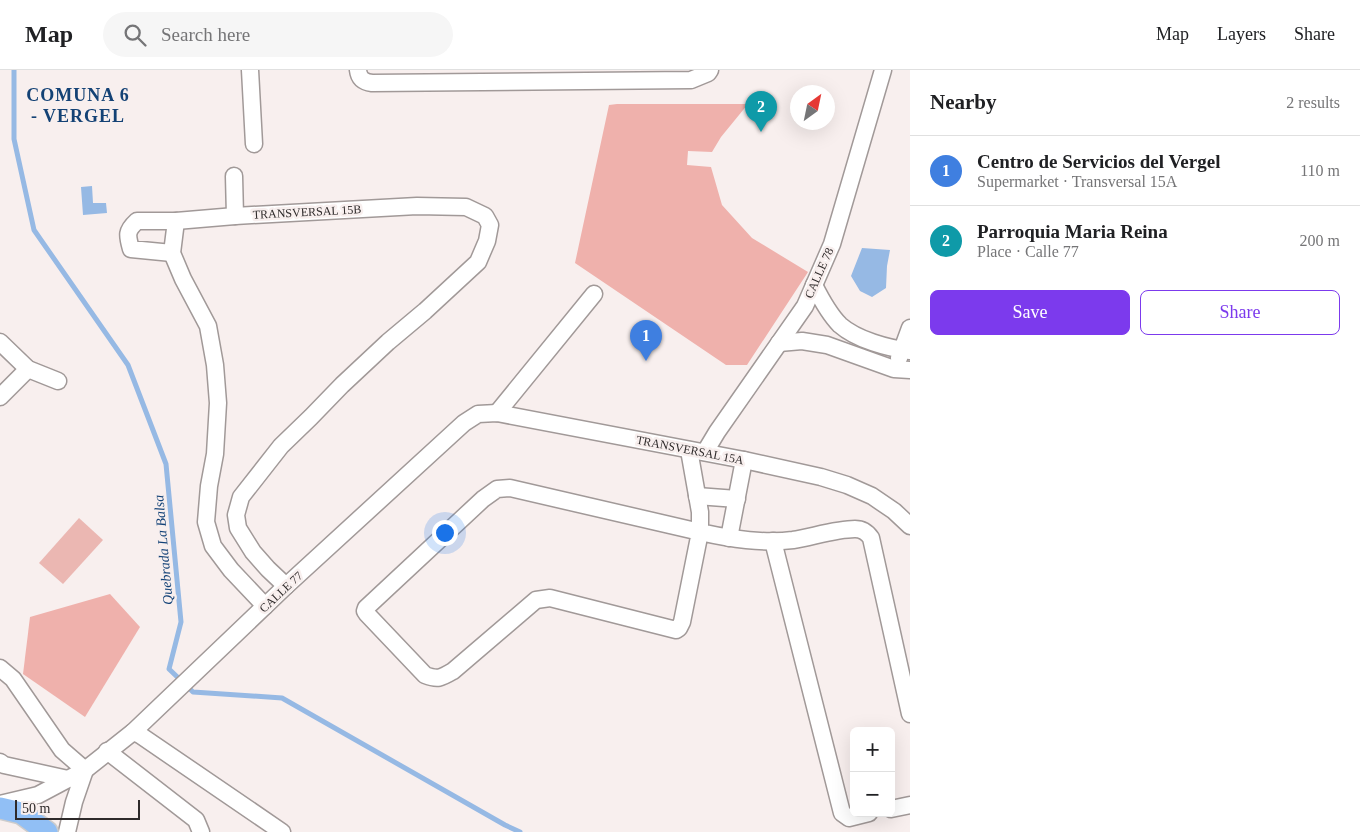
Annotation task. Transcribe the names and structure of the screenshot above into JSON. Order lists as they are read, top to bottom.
{
  "streets": {
    "street": [
      "TRANSVERSAL 15B",
      "CALLE 78",
      "TRANSVERSAL 15A",
      "CALLE 77"
    ]
  },
  "crossings": [
    ["TRANSVERSAL 15B", "CALLE 77"],
    ["CALLE 78", "TRANSVERSAL 15A"],
    ["TRANSVERSAL 15A", "CALLE 77"]
  ],
  "districts": ["COMUNA 6 - VERGEL"],
  "water": ["Quebrada La Balsa"],
  "scale_bar": "50 m",
  "north": "top right",
  "page": {
    "header": "Map",
    "search": "Search here",
    "nav": ["Map", "Layers", "Share"],
    "heading": ["Nearby", "2 results"],
    "pins": ["2", "1"],
    "list": [
      {
        "mark": "1",
        "name": "Centro de Servicios del Vergel",
        "note": "Supermarket · Transversal 15A",
        "value": "110 m"
      },
      {
        "mark": "2",
        "name": "Parroquia Maria Reina",
        "note": "Place · Calle 77",
        "value": "200 m"
      }
    ],
    "buttons": ["Save", "Share"],
    "map_buttons": ["+", "−"],
    "scale": "50 m"
  }
}
